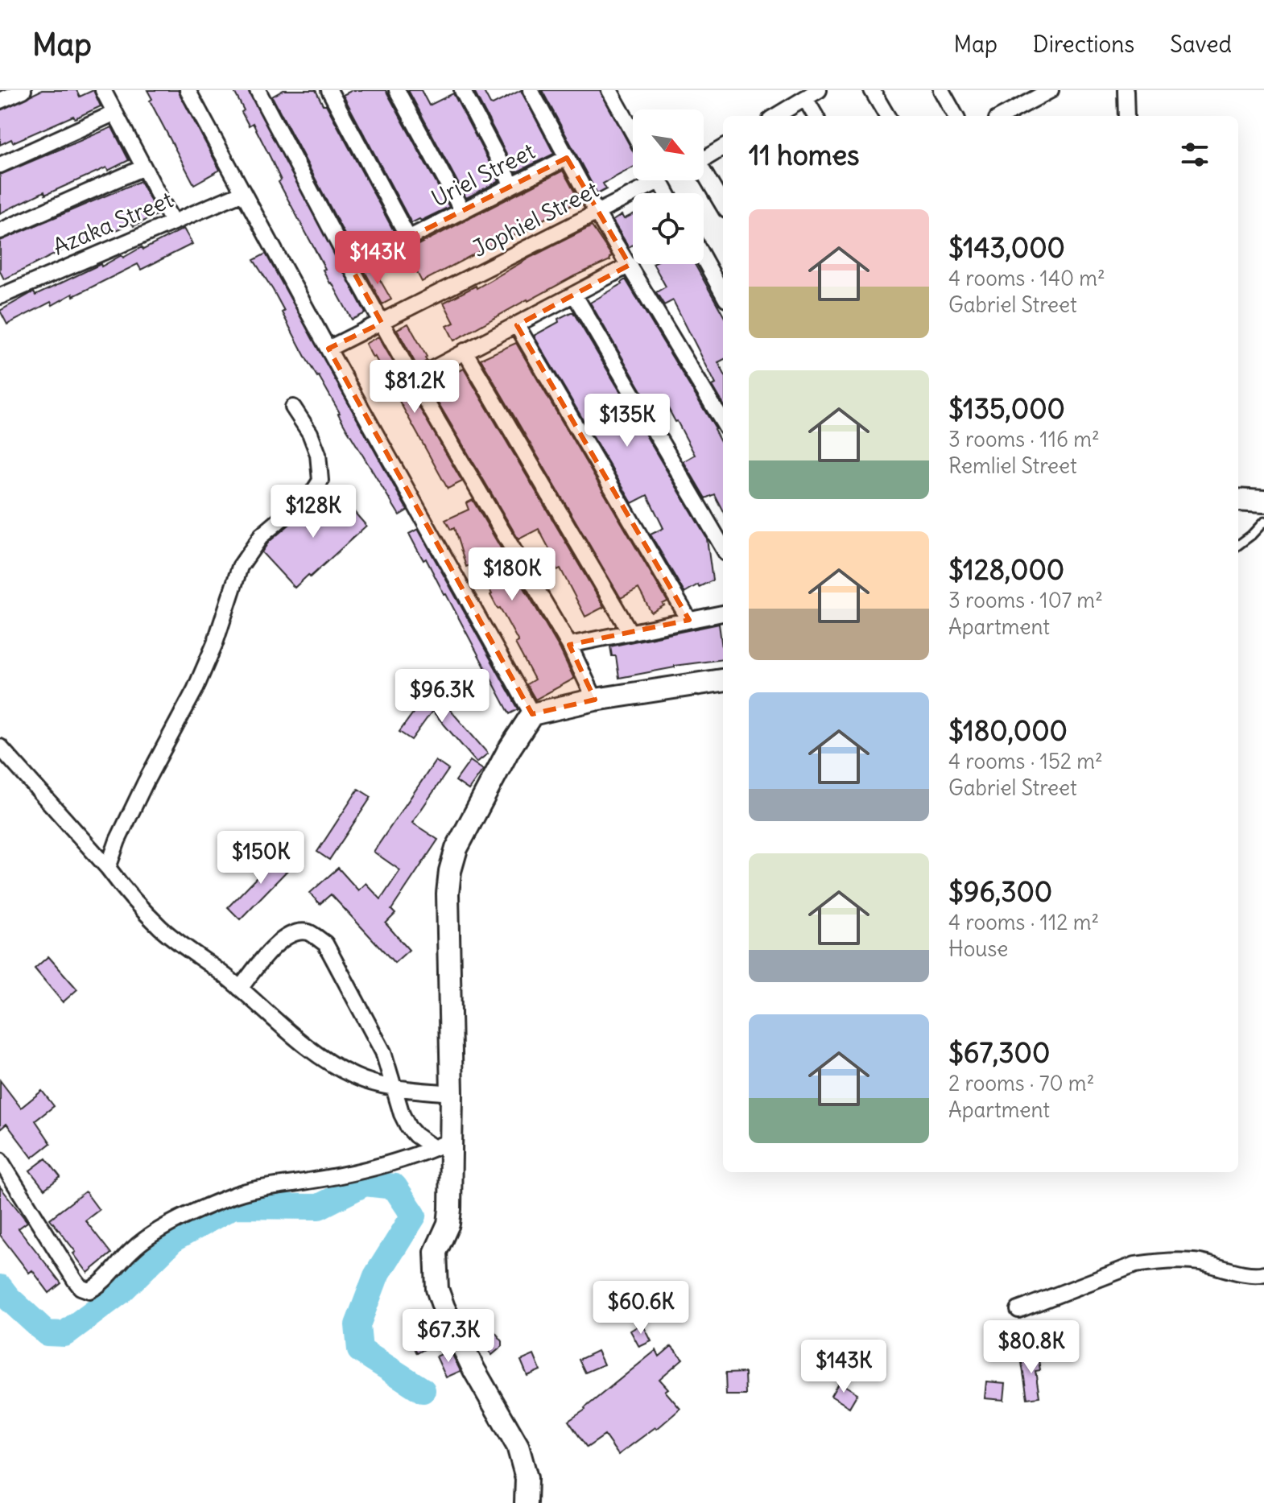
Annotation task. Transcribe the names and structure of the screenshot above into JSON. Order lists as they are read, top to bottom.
{
  "streets": {
    "street": ["Uriel Street", "Jophiel Street", "Azaka Street"]
  },
  "north": "bottom right",
  "page": {
    "header": "Map",
    "nav": ["Map", "Directions", "Saved"],
    "heading": "11 homes",
    "list": [
      {
        "name": "$143,000",
        "note": "4 rooms · 140 m² · Gabriel Street"
      },
      {
        "name": "$135,000",
        "note": "3 rooms · 116 m² · Remliel Street"
      },
      {
        "name": "$128,000",
        "note": "3 rooms · 107 m² · Apartment"
      },
      {
        "name": "$180,000",
        "note": "4 rooms · 152 m² · Gabriel Street"
      },
      {
        "name": "$96,300",
        "note": "4 rooms · 112 m² · House"
      },
      {
        "name": "$67,300",
        "note": "2 rooms · 70 m² · Apartment"
      }
    ],
    "price": [
      "$143K",
      "$81.2K",
      "$135K",
      "$128K",
      "$180K",
      "$96.3K",
      "$150K",
      "$60.6K",
      "$67.3K",
      "$80.8K",
      "$143K"
    ]
  }
}
